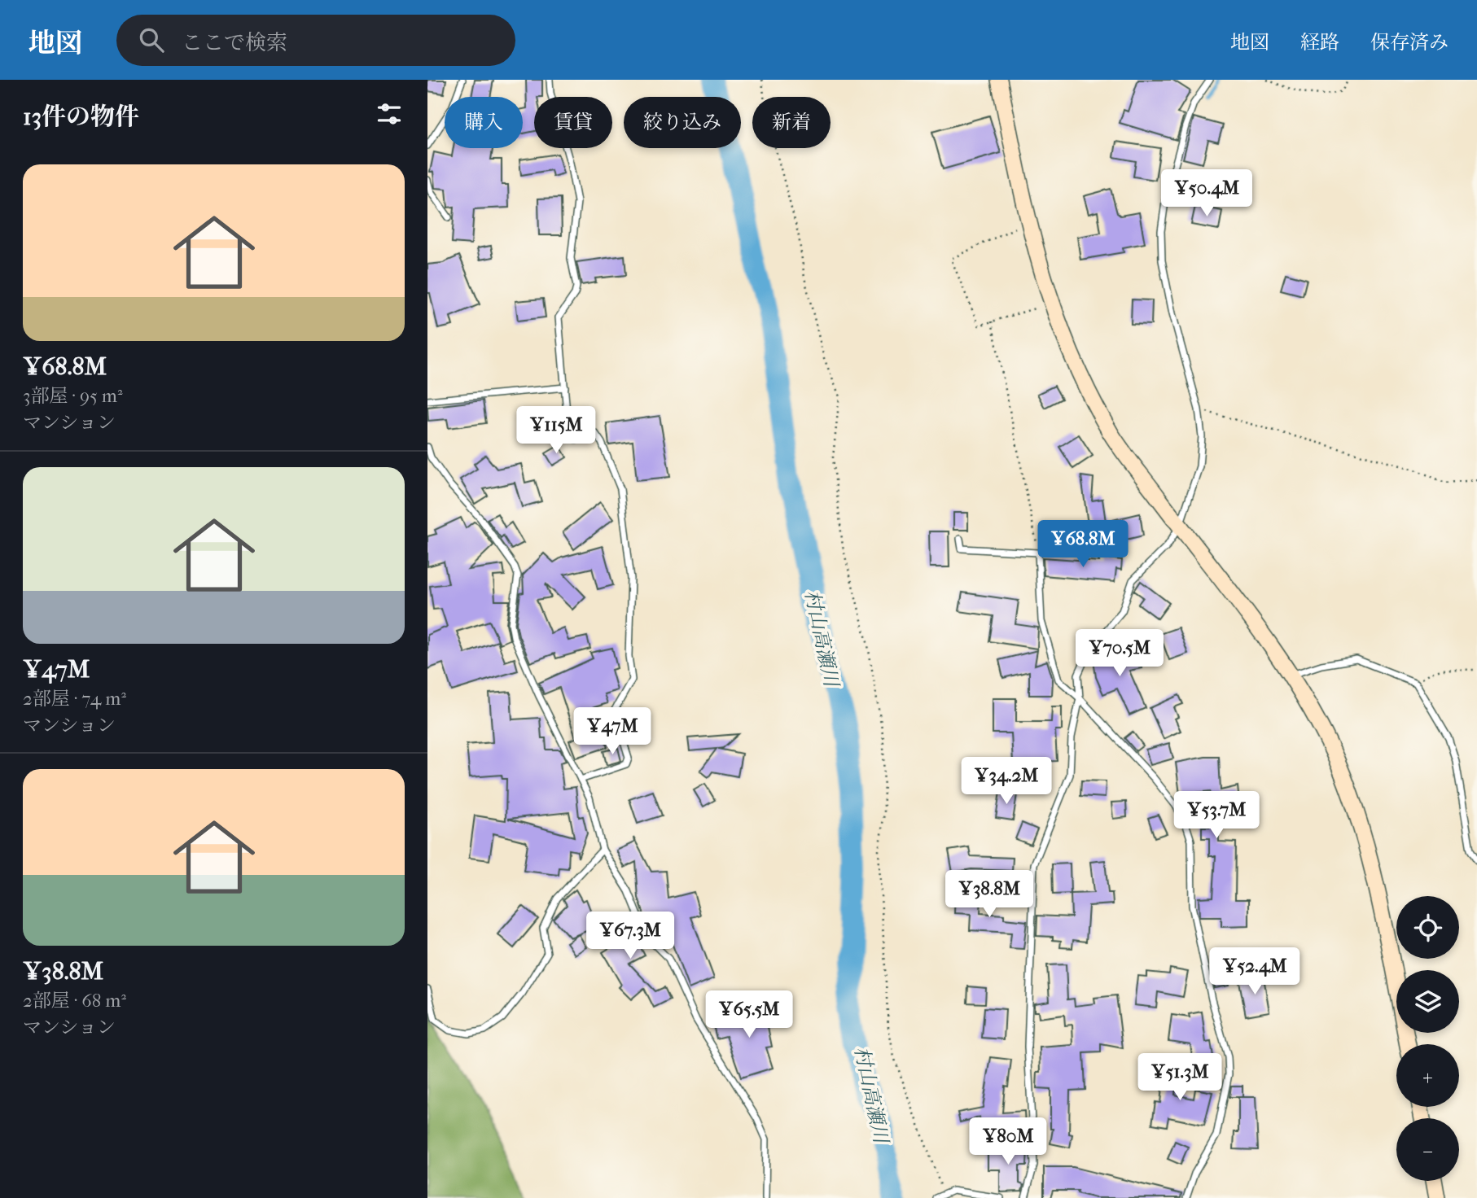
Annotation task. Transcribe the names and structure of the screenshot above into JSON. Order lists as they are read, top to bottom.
{
  "water": ["村山高瀬川"],
  "page": {
    "header": "地図",
    "search": "ここで検索",
    "nav": ["地図", "経路", "保存済み"],
    "heading": "13件の物件",
    "chip": [
      "購入",
      "賃貸",
      "絞り込み",
      "新着"
    ],
    "list": [
      {
        "name": "¥68.8M",
        "note": "3部屋 · 95 m² · マンション"
      },
      {
        "name": "¥47M",
        "note": "2部屋 · 74 m² · マンション"
      },
      {
        "name": "¥38.8M",
        "note": "2部屋 · 68 m² · マンション"
      }
    ],
    "price": [
      "¥50.4M",
      "¥115M",
      "¥68.8M",
      "¥70.5M",
      "¥47M",
      "¥34.2M",
      "¥53.7M",
      "¥38.8M",
      "¥67.3M",
      "¥52.4M",
      "¥65.5M",
      "¥51.3M",
      "¥80M"
    ],
    "map_buttons": ["+", "−"]
  }
}
